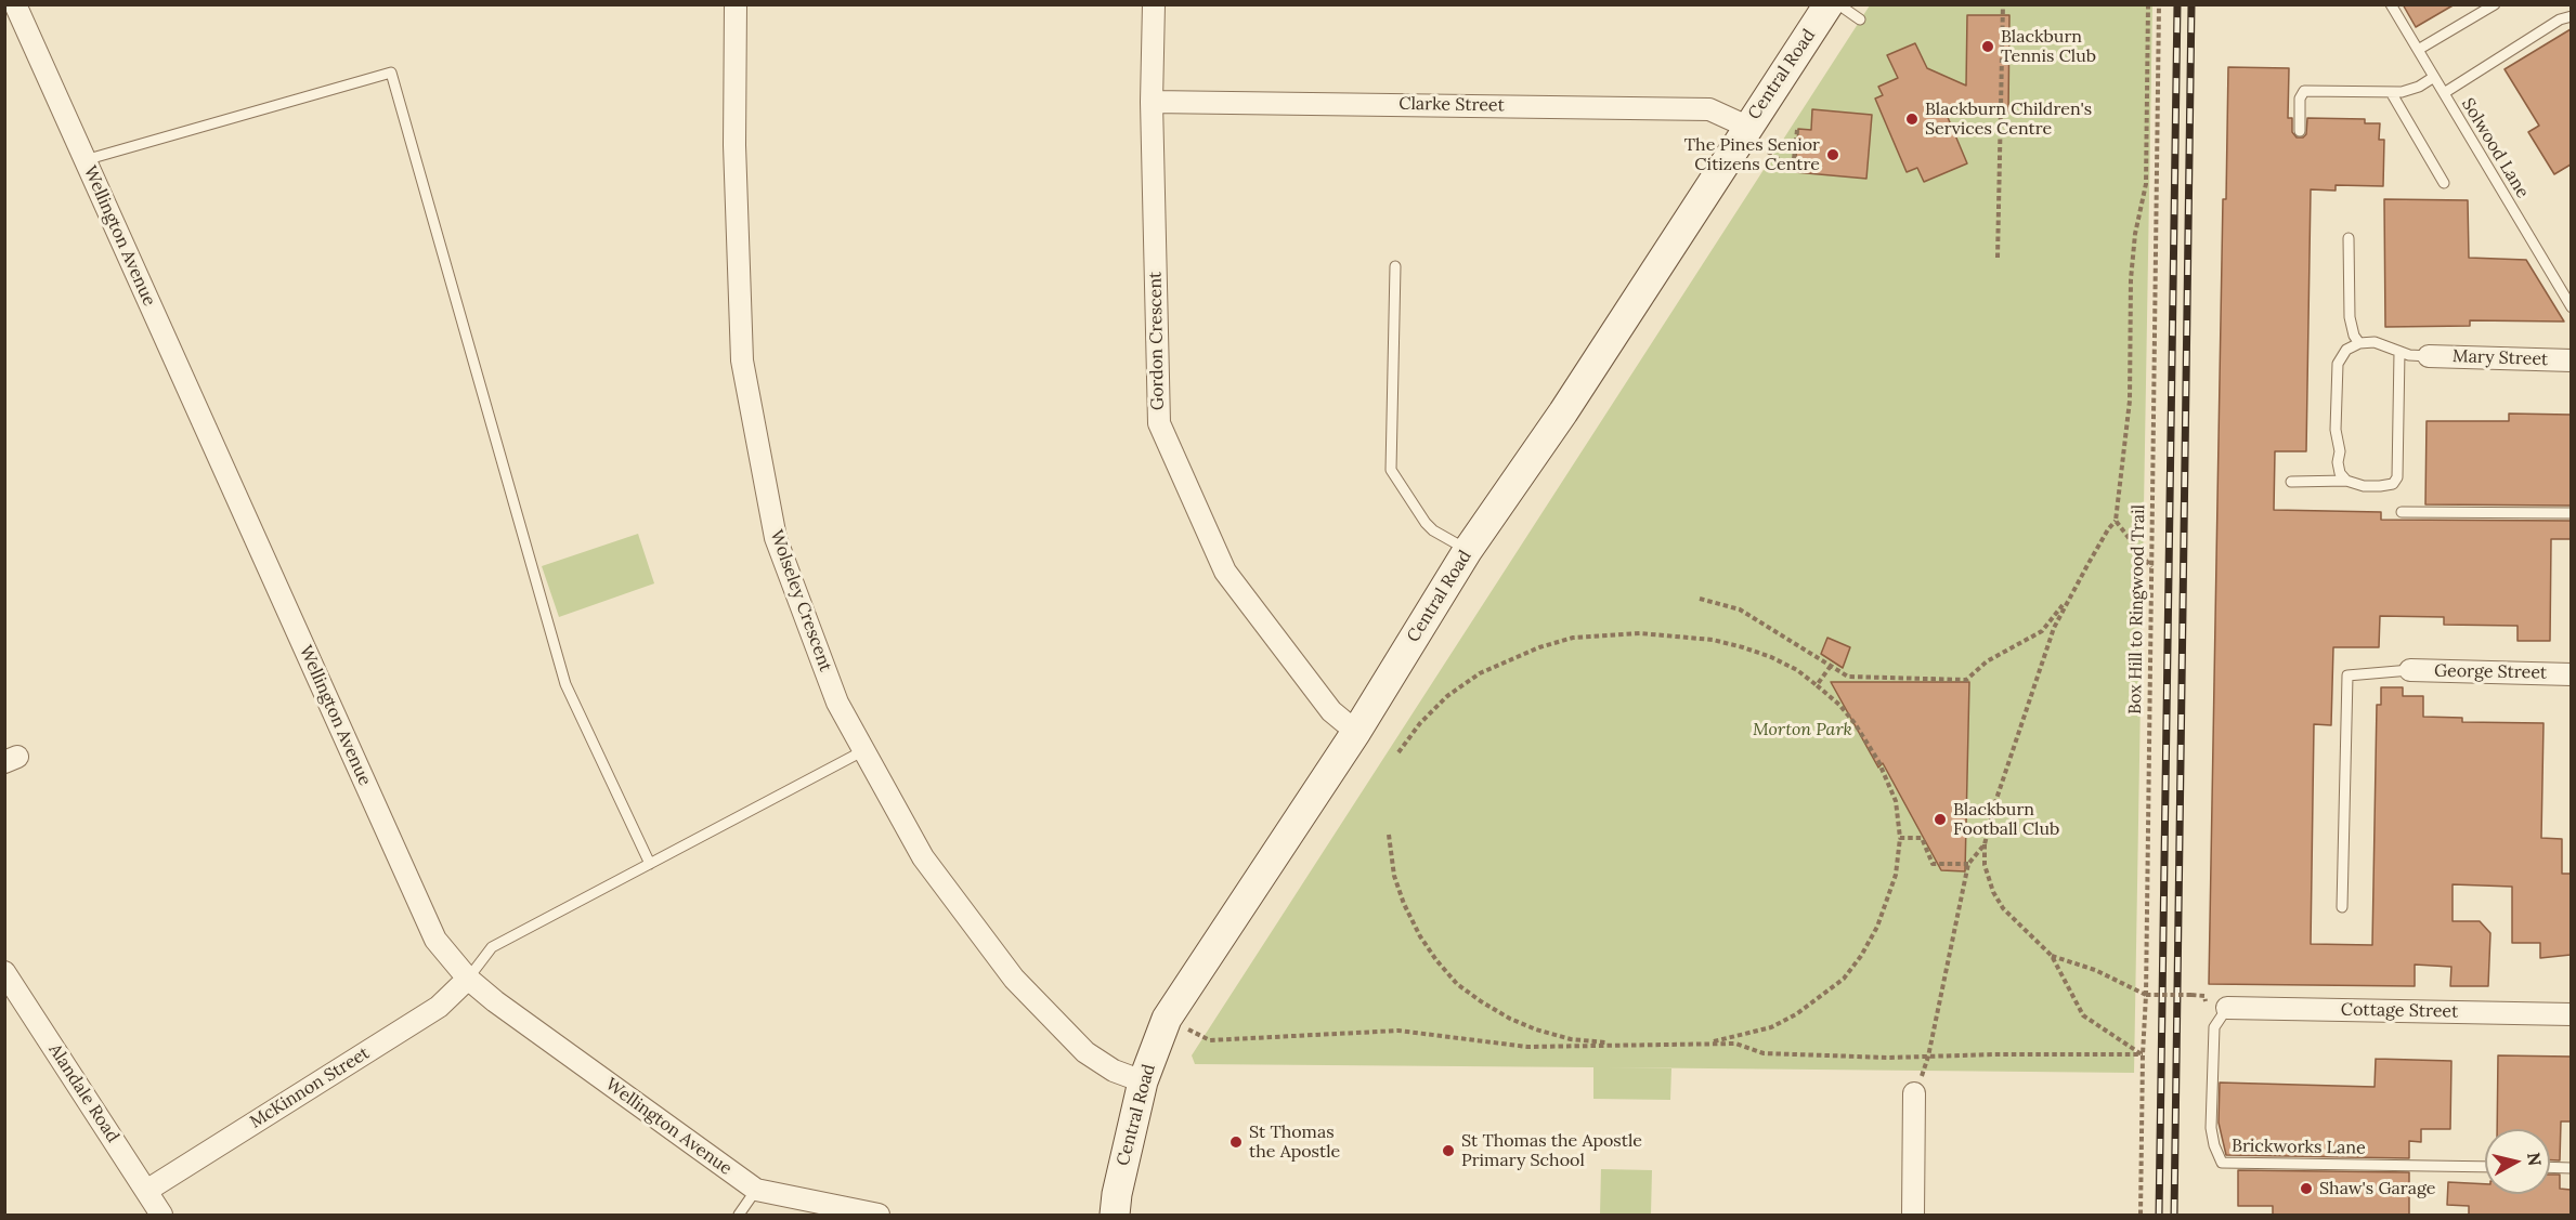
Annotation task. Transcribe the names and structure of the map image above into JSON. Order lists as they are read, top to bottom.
{
  "streets": {
    "street": [
      "Central Road",
      "Clarke Street",
      "Wellington Avenue",
      "Gordon Crescent",
      "Mary Street",
      "Wolseley Crescent",
      "George Street",
      "Cottage Street",
      "McKinnon Street",
      "Alandale Road"
    ],
    "lane": ["Solwood Lane", "Brickworks Lane"],
    "path": ["Box Hill to Ringwood Trail"]
  },
  "crossings": [
    ["Central Road", "Clarke Street"],
    ["Central Road", "Gordon Crescent"],
    ["Central Road", "Wolseley Crescent"],
    ["Clarke Street", "Gordon Crescent"],
    ["Wellington Avenue", "McKinnon Street"],
    ["Cottage Street", "Brickworks Lane"],
    ["McKinnon Street", "Alandale Road"]
  ],
  "parks": ["Morton Park"],
  "places": [
    "Blackburn Tennis Club",
    "Blackburn Children's Services Centre",
    "The Pines Senior Citizens Centre",
    "Blackburn Football Club",
    "St Thomas the Apostle",
    "St Thomas the Apostle Primary School",
    "Shaw's Garage"
  ],
  "north": "right"
}
